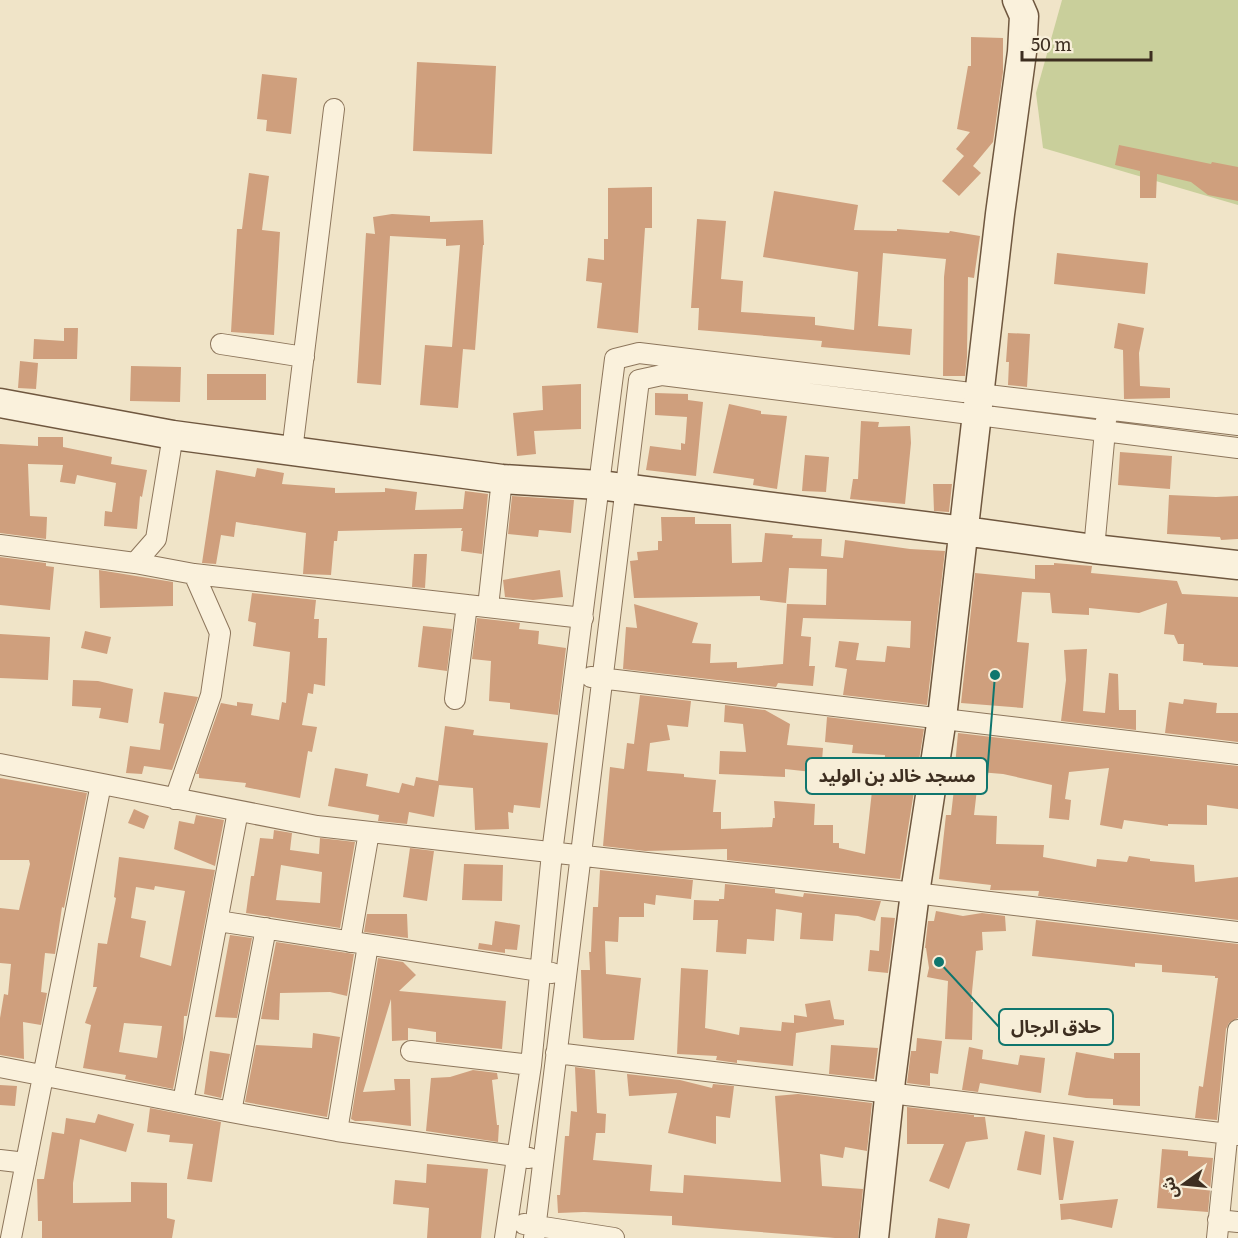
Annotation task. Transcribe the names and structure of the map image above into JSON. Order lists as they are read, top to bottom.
{
  "places": ["مسجد خالد بن الوليد", "حلاق الرجال"],
  "scale_bar": "50 m",
  "north": "left"
}
